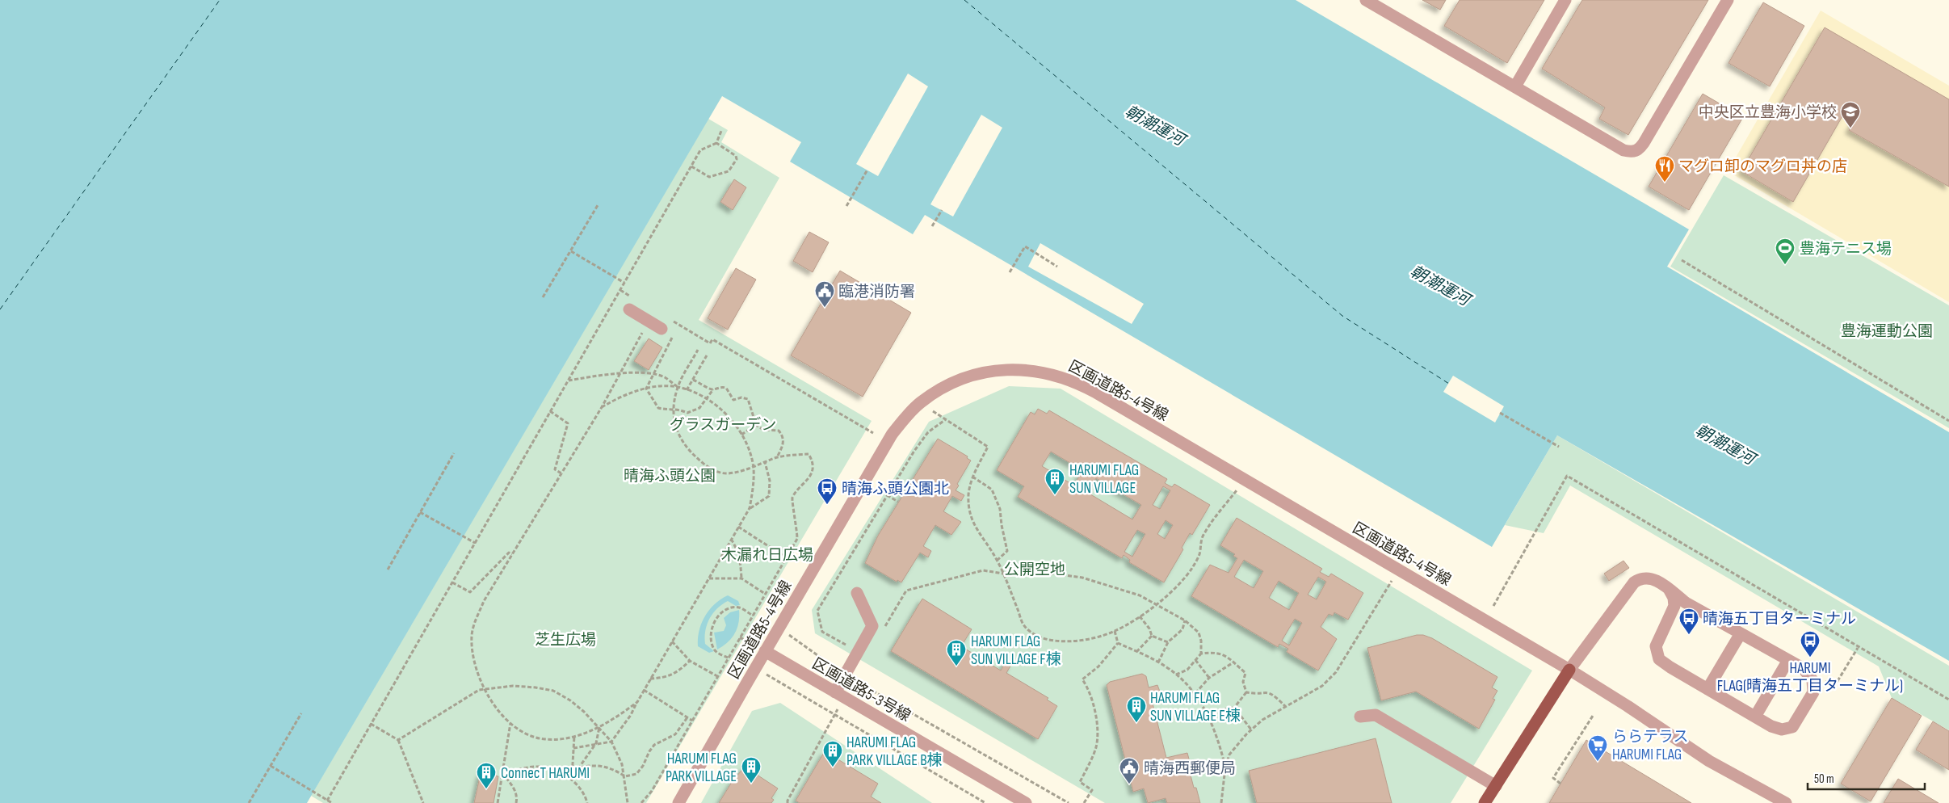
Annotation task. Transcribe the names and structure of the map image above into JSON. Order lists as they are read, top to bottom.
{
  "streets": {
    "street": ["区画道路5-4号線", "区画道路5-3号線"]
  },
  "crossings": [
    ["区画道路5-4号線", "区画道路5-3号線"]
  ],
  "water": ["朝潮運河"],
  "parks": [
    "豊海運動公園",
    "グラスガーデン",
    "晴海ふ頭公園",
    "木漏れ日広場",
    "公開空地",
    "芝生広場"
  ],
  "places": {
    "school or university": ["中央区立豊海小学校"],
    "restaurant": ["マグロ卸のマグロ丼の店"],
    "sports": ["豊海テニス場"],
    "public building": ["臨港消防署", "晴海西郵便局"],
    "building": [
      "HARUMI FLAG SUN VILLAGE",
      "HARUMI FLAG SUN VILLAGE F棟",
      "HARUMI FLAG SUN VILLAGE E棟",
      "HARUMI FLAG PARK VILLAGE B棟",
      "HARUMI FLAG PARK VILLAGE",
      "ConnecT HARUMI"
    ],
    "bus stop": ["晴海ふ頭公園北", "晴海五丁目ターミナル", "HARUMI FLAG(晴海五丁目ターミナル)"],
    "supermarket": ["ららテラス HARUMI FLAG"]
  },
  "scale_bar": "50 m"
}
